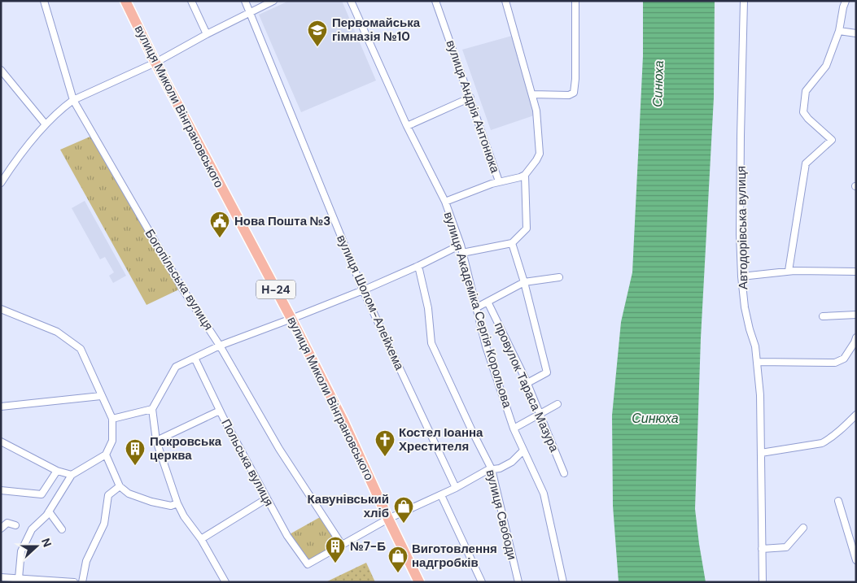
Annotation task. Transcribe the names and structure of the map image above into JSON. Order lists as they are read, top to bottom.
{
  "streets": {
    "main road": ["вулиця Миколи Вінграновського", "Н-24"],
    "street": [
      "вулиця Андрія Антонюка",
      "Автодорівська вулиця",
      "Богопільська вулиця",
      "вулиця Шолом-Алейхема",
      "вулиця Академіка Сергія Корольова",
      "провулок Тараса Мазура",
      "Польська вулиця",
      "вулиця Свободи"
    ]
  },
  "crossings": [
    ["вулиця Андрія Антонюка", "вулиця Академіка Сергія Корольова"],
    ["Богопільська вулиця", "Польська вулиця"]
  ],
  "water": ["Синюха"],
  "places": {
    "school or university": ["Первомайська гімназія №10"],
    "public building": ["Нова Пошта №3"],
    "church": ["Костел Іоанна Хрестителя"],
    "building": ["Покровська церква", "№7-Б"],
    "shop": ["Кавунівський хліб", "Виготовлення надгробків"]
  },
  "north": "right"
}
